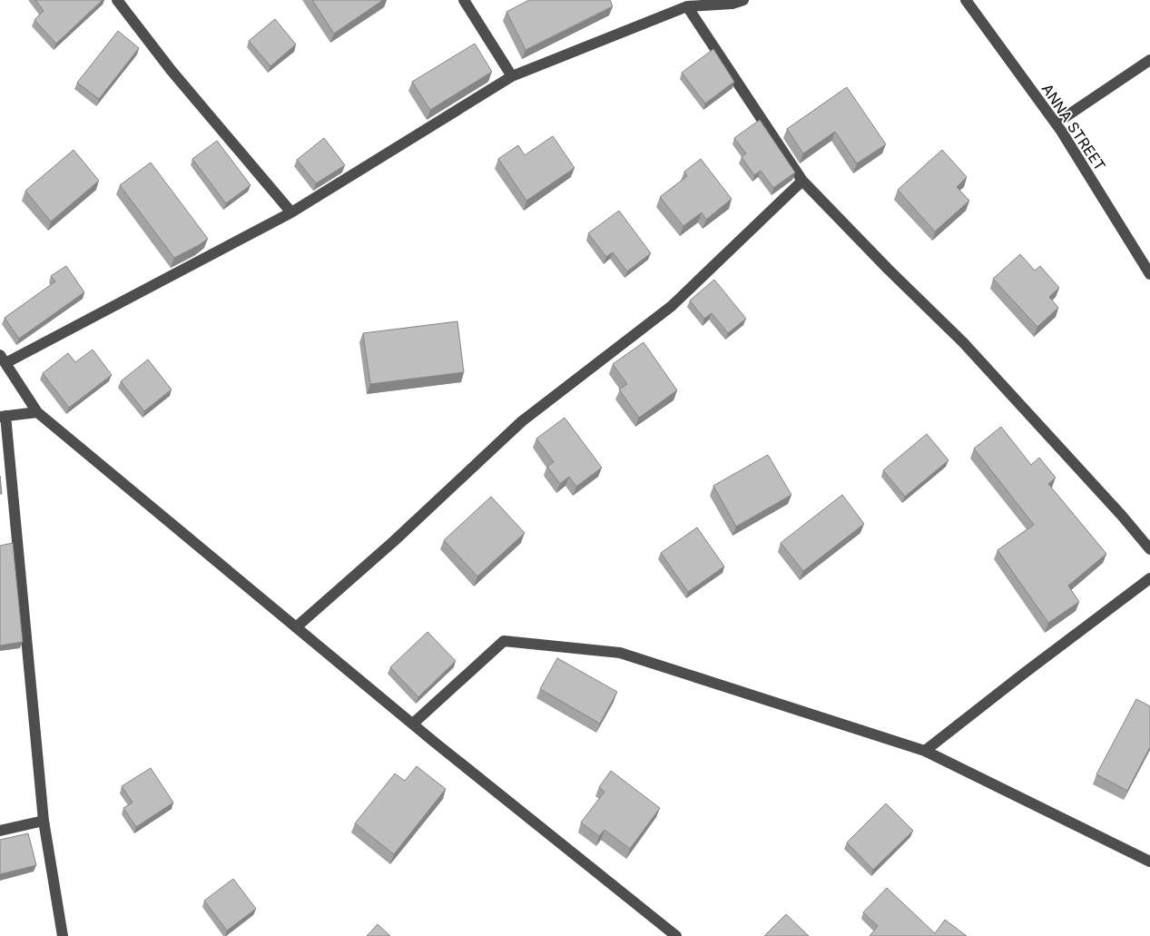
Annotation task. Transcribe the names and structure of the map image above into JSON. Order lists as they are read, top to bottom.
{
  "streets": {
    "street": ["ANNA STREET"]
  }
}
